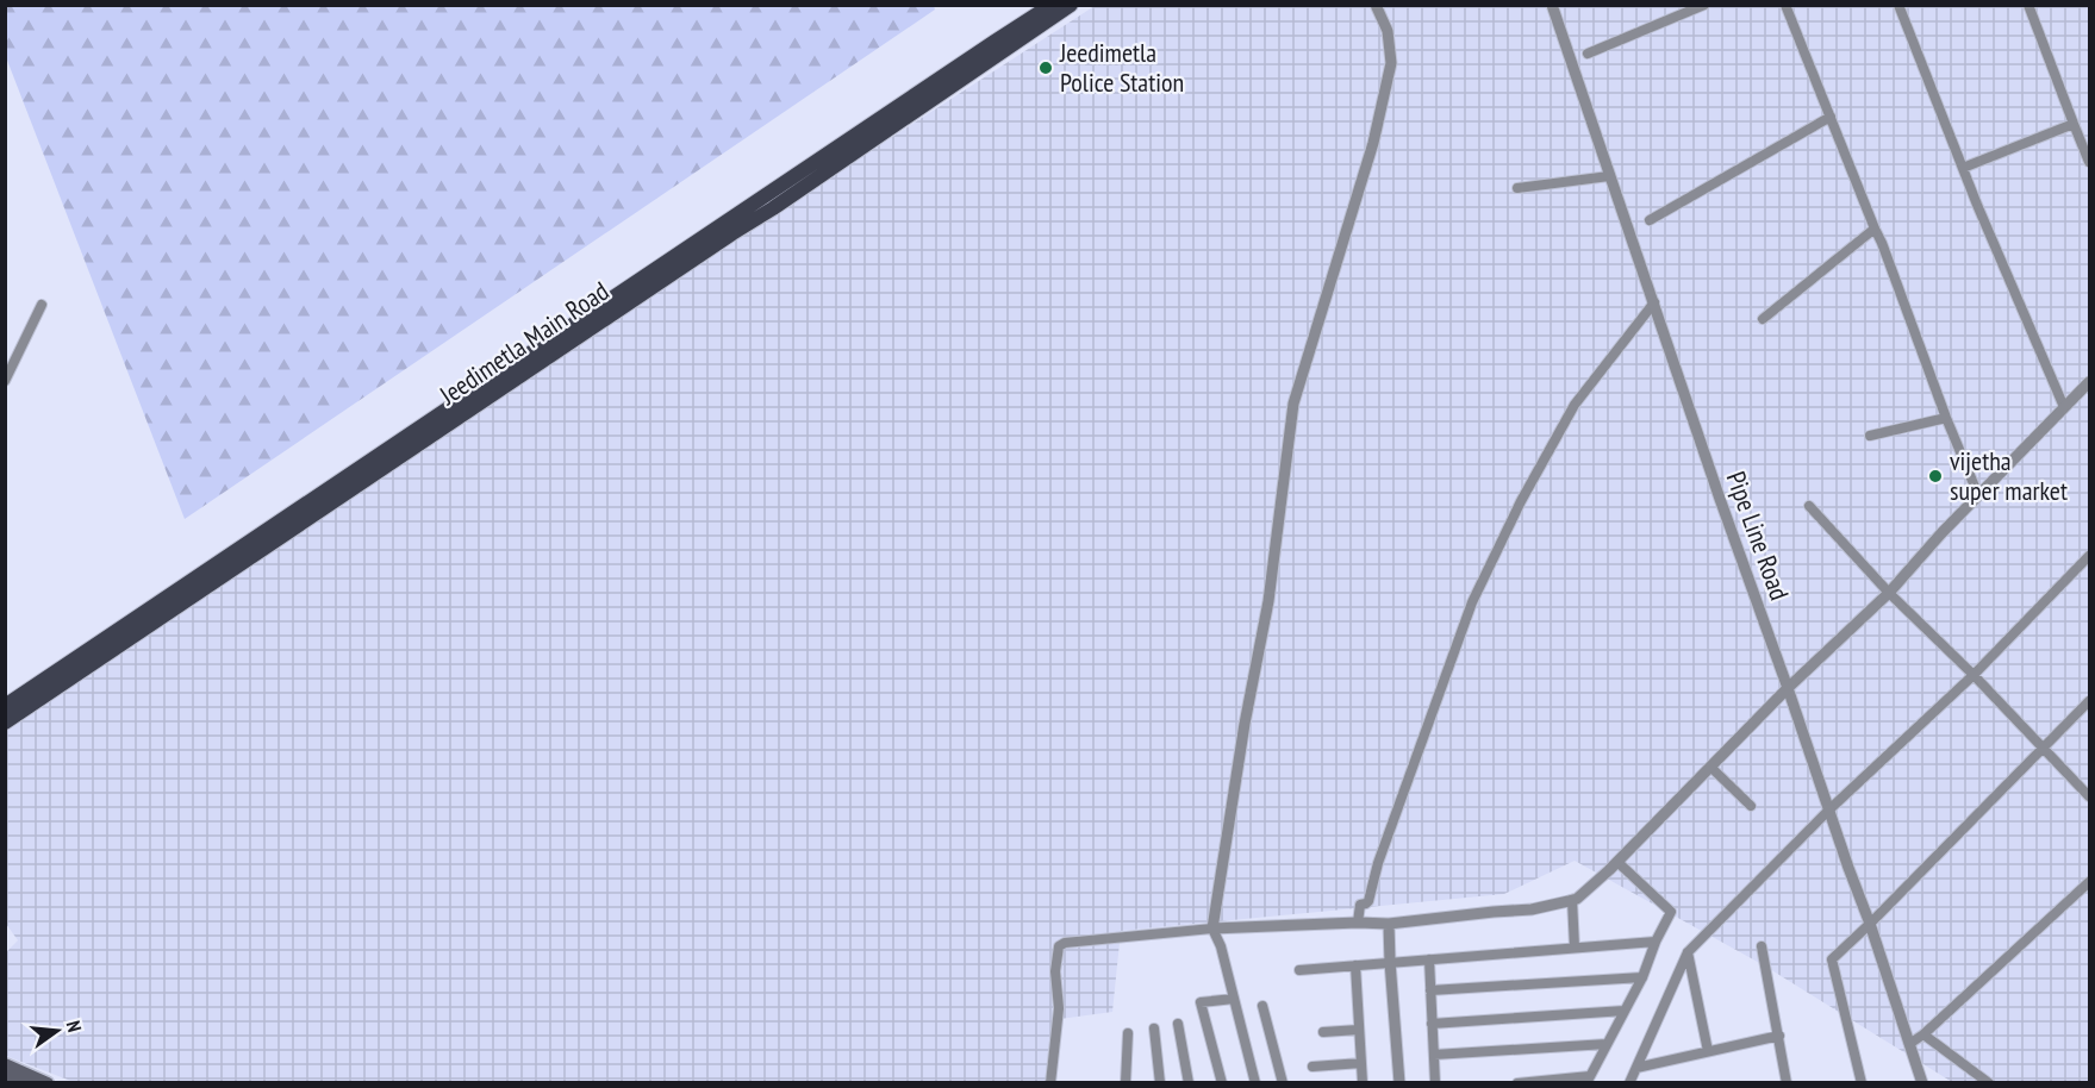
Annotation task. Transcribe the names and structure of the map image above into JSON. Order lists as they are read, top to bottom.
{
  "streets": {
    "main road": ["Jeedimetla Main Road"],
    "street": ["Pipe Line Road"]
  },
  "places": ["Jeedimetla Police Station", "vijetha super market"],
  "north": "right"
}
